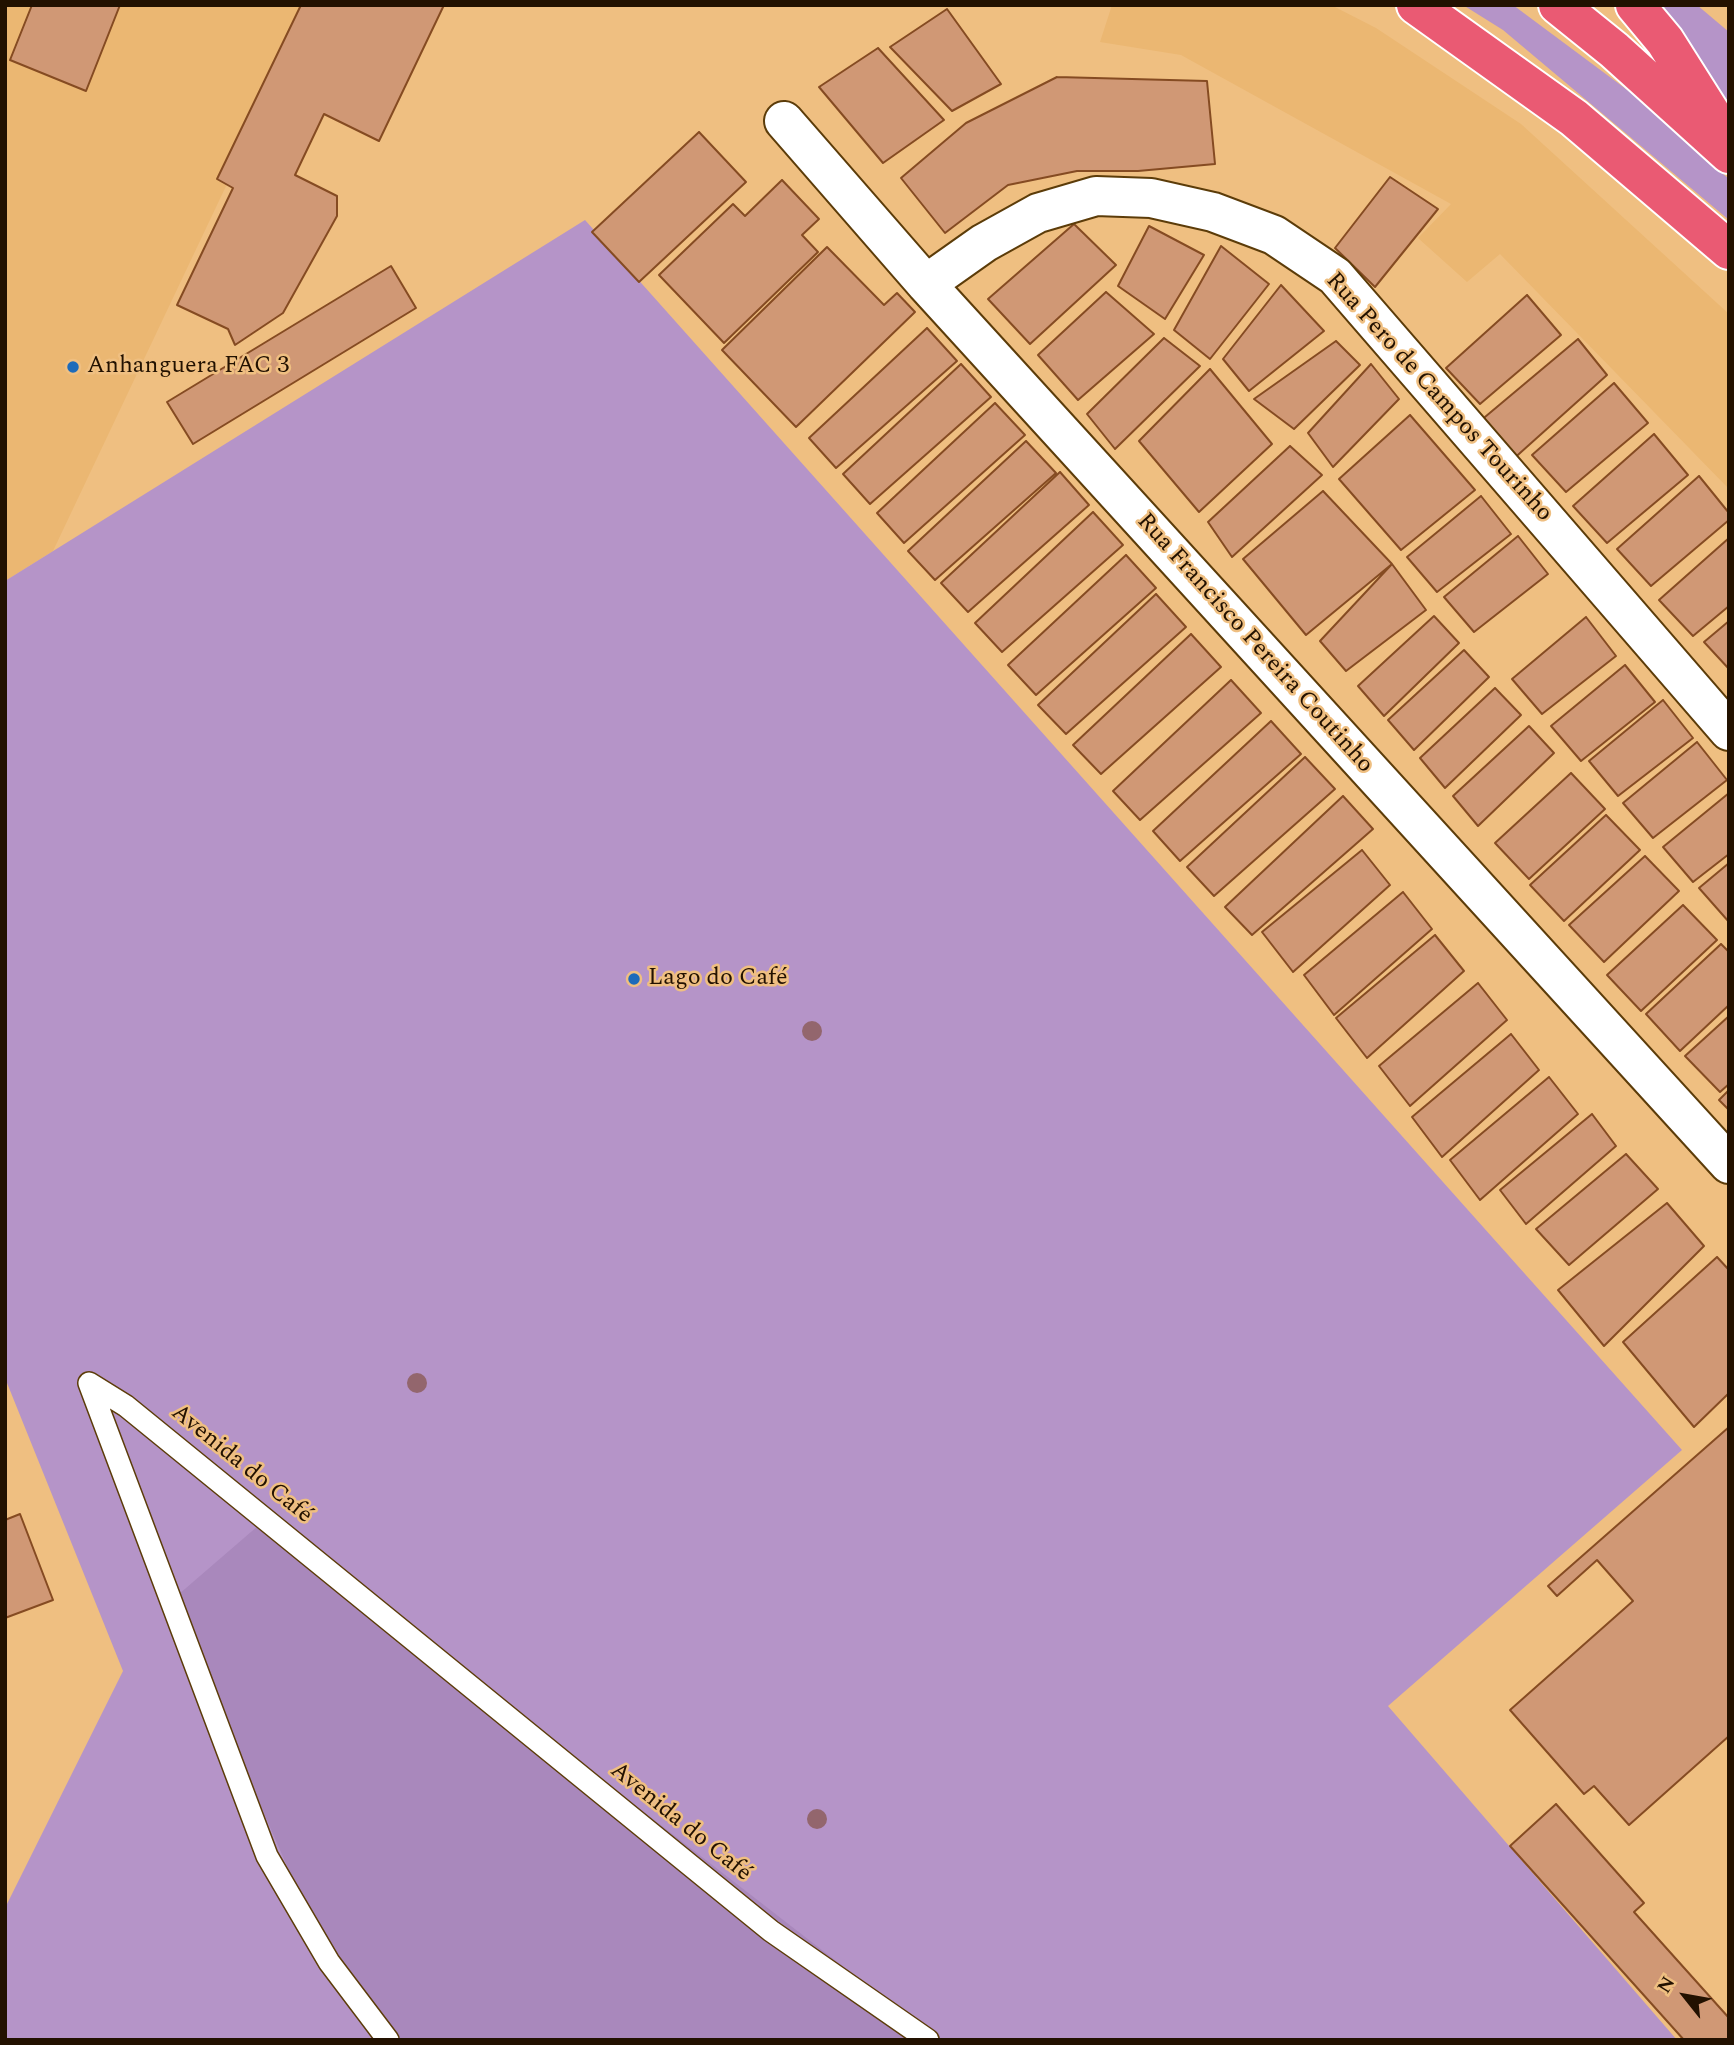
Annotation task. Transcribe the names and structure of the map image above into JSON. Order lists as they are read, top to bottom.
{
  "streets": {
    "street": ["Rua Pero de Campos Tourinho", "Rua Francisco Pereira Coutinho"],
    "lane": ["Avenida do Café"]
  },
  "crossings": [
    ["Rua Pero de Campos Tourinho", "Rua Francisco Pereira Coutinho"]
  ],
  "places": ["Anhanguera FAC 3", "Lago do Café"],
  "north": "top left"
}
